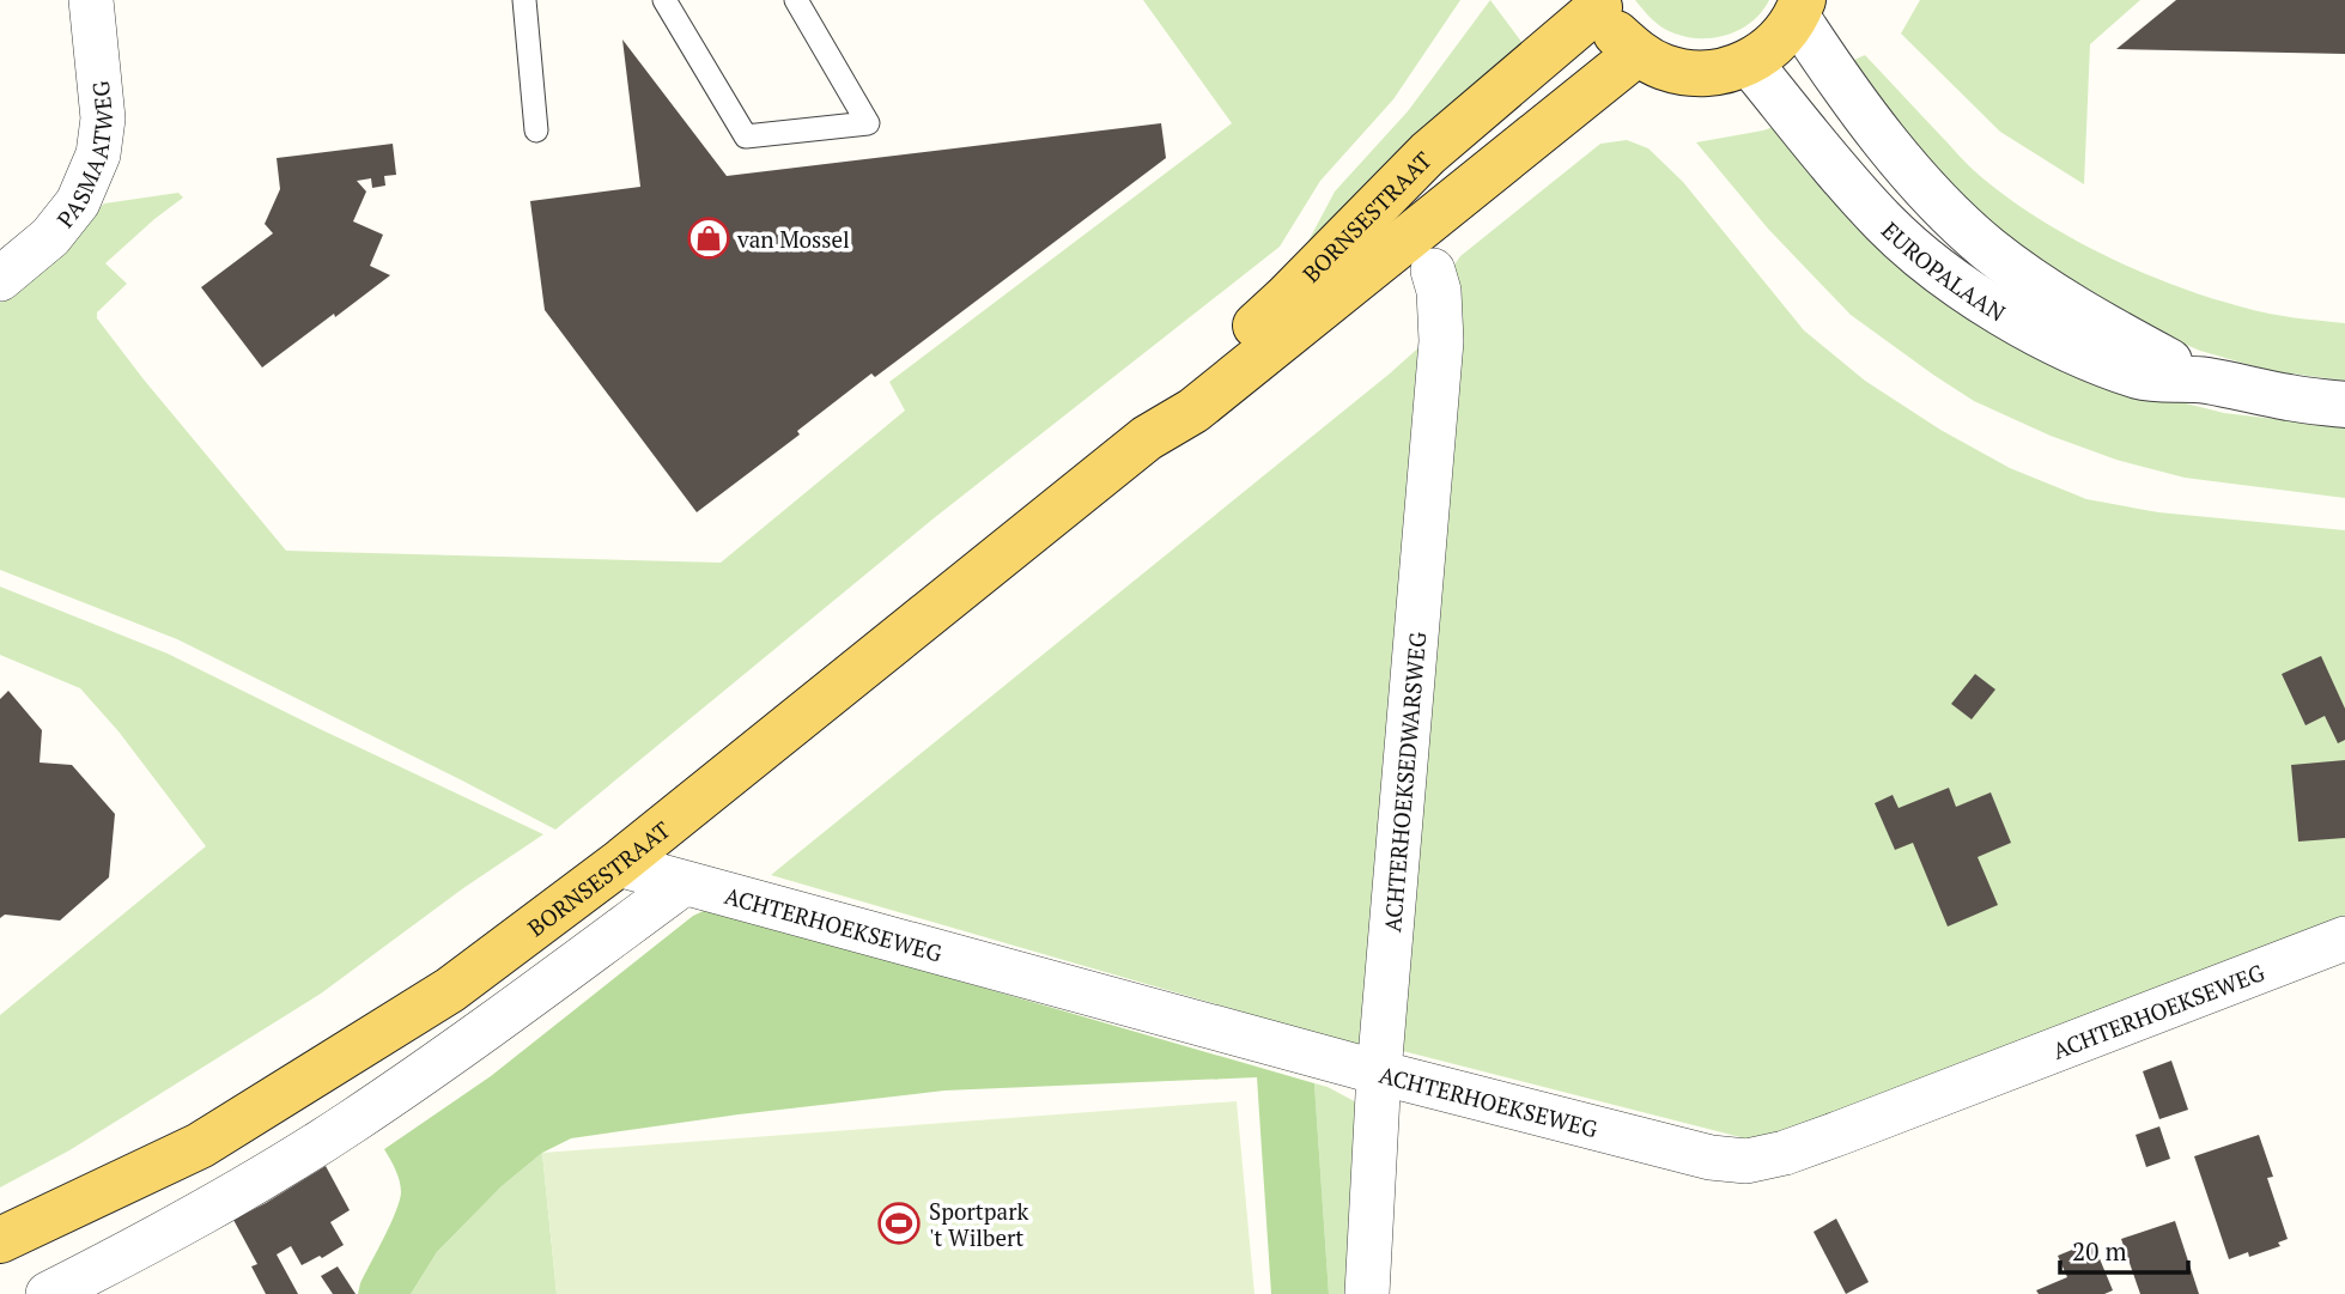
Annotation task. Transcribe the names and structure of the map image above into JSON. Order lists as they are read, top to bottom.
{
  "streets": {
    "main road": ["BORNSESTRAAT"],
    "street": [
      "PASMAATWEG",
      "EUROPALAAN",
      "ACHTERHOEKSEDWARSWEG",
      "ACHTERHOEKSEWEG"
    ]
  },
  "crossings": [
    ["BORNSESTRAAT", "ACHTERHOEKSEWEG"],
    ["ACHTERHOEKSEDWARSWEG", "ACHTERHOEKSEWEG"]
  ],
  "places": {
    "shop": ["van Mossel"],
    "sports": ["Sportpark 't Wilbert"]
  },
  "scale_bar": "20 m"
}
